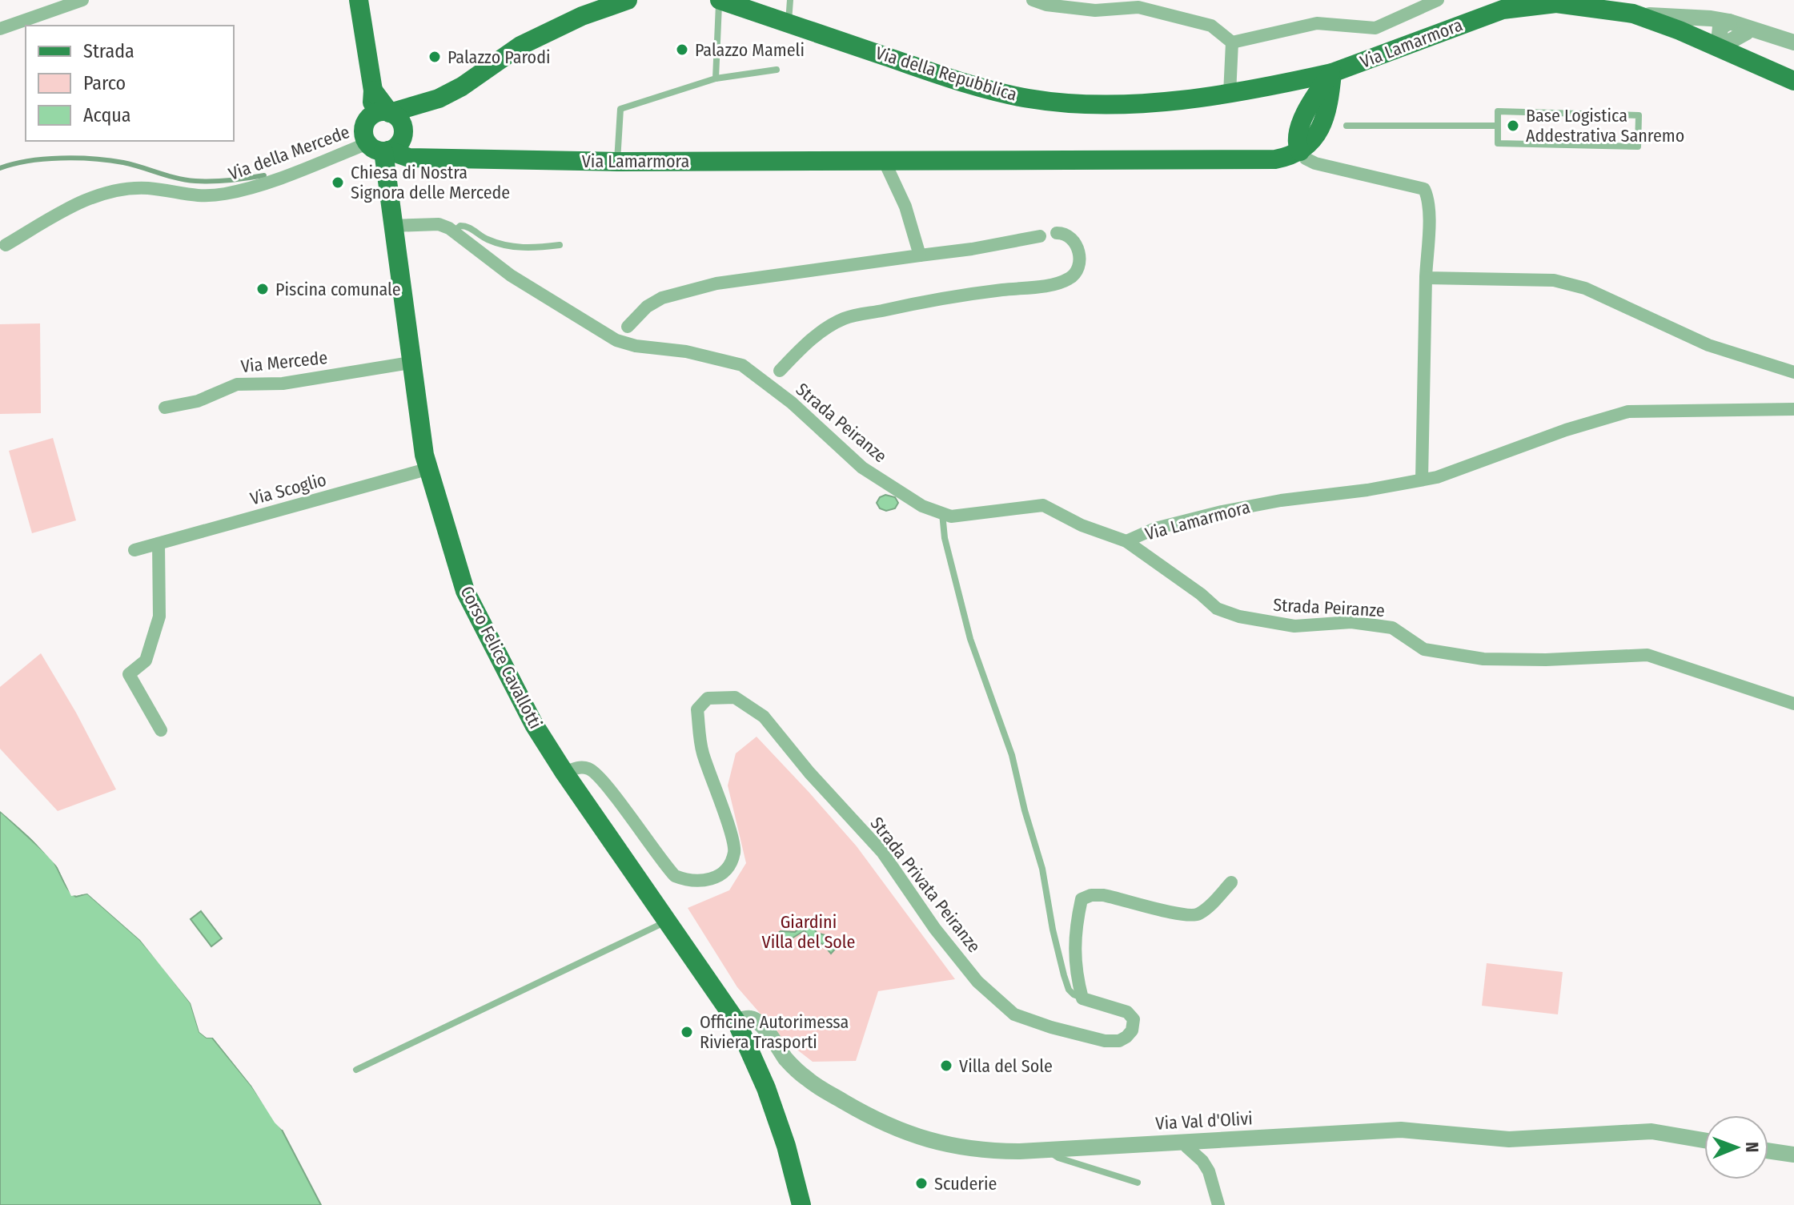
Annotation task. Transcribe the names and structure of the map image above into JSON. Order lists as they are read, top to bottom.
{
  "streets": {
    "main road": ["Via Lamarmora", "Via della Repubblica", "Corso Felice Cavallotti"],
    "street": [
      "Via della Mercede",
      "Via Mercede",
      "Strada Peiranze",
      "Via Scoglio",
      "Strada Privata Peiranze",
      "Via Val d'Olivi"
    ]
  },
  "crossings": [
    ["Via Lamarmora", "Via della Repubblica"],
    ["Via Lamarmora", "Via della Mercede"],
    ["Via Lamarmora", "Strada Peiranze"],
    ["Via Lamarmora", "Corso Felice Cavallotti"],
    ["Via della Mercede", "Corso Felice Cavallotti"],
    ["Via Mercede", "Corso Felice Cavallotti"],
    ["Strada Peiranze", "Corso Felice Cavallotti"],
    ["Via Scoglio", "Corso Felice Cavallotti"],
    ["Corso Felice Cavallotti", "Strada Privata Peiranze"],
    ["Corso Felice Cavallotti", "Via Val d'Olivi"]
  ],
  "parks": ["Giardini Villa del Sole"],
  "places": [
    "Palazzo Mameli",
    "Palazzo Parodi",
    "Base Logistica Addestrativa Sanremo",
    "Chiesa di Nostra Signora delle Mercede",
    "Piscina comunale",
    "Officine Autorimessa Riviera Trasporti",
    "Villa del Sole",
    "Scuderie"
  ],
  "legend": ["Strada", "Parco", "Acqua"],
  "north": "right"
}
